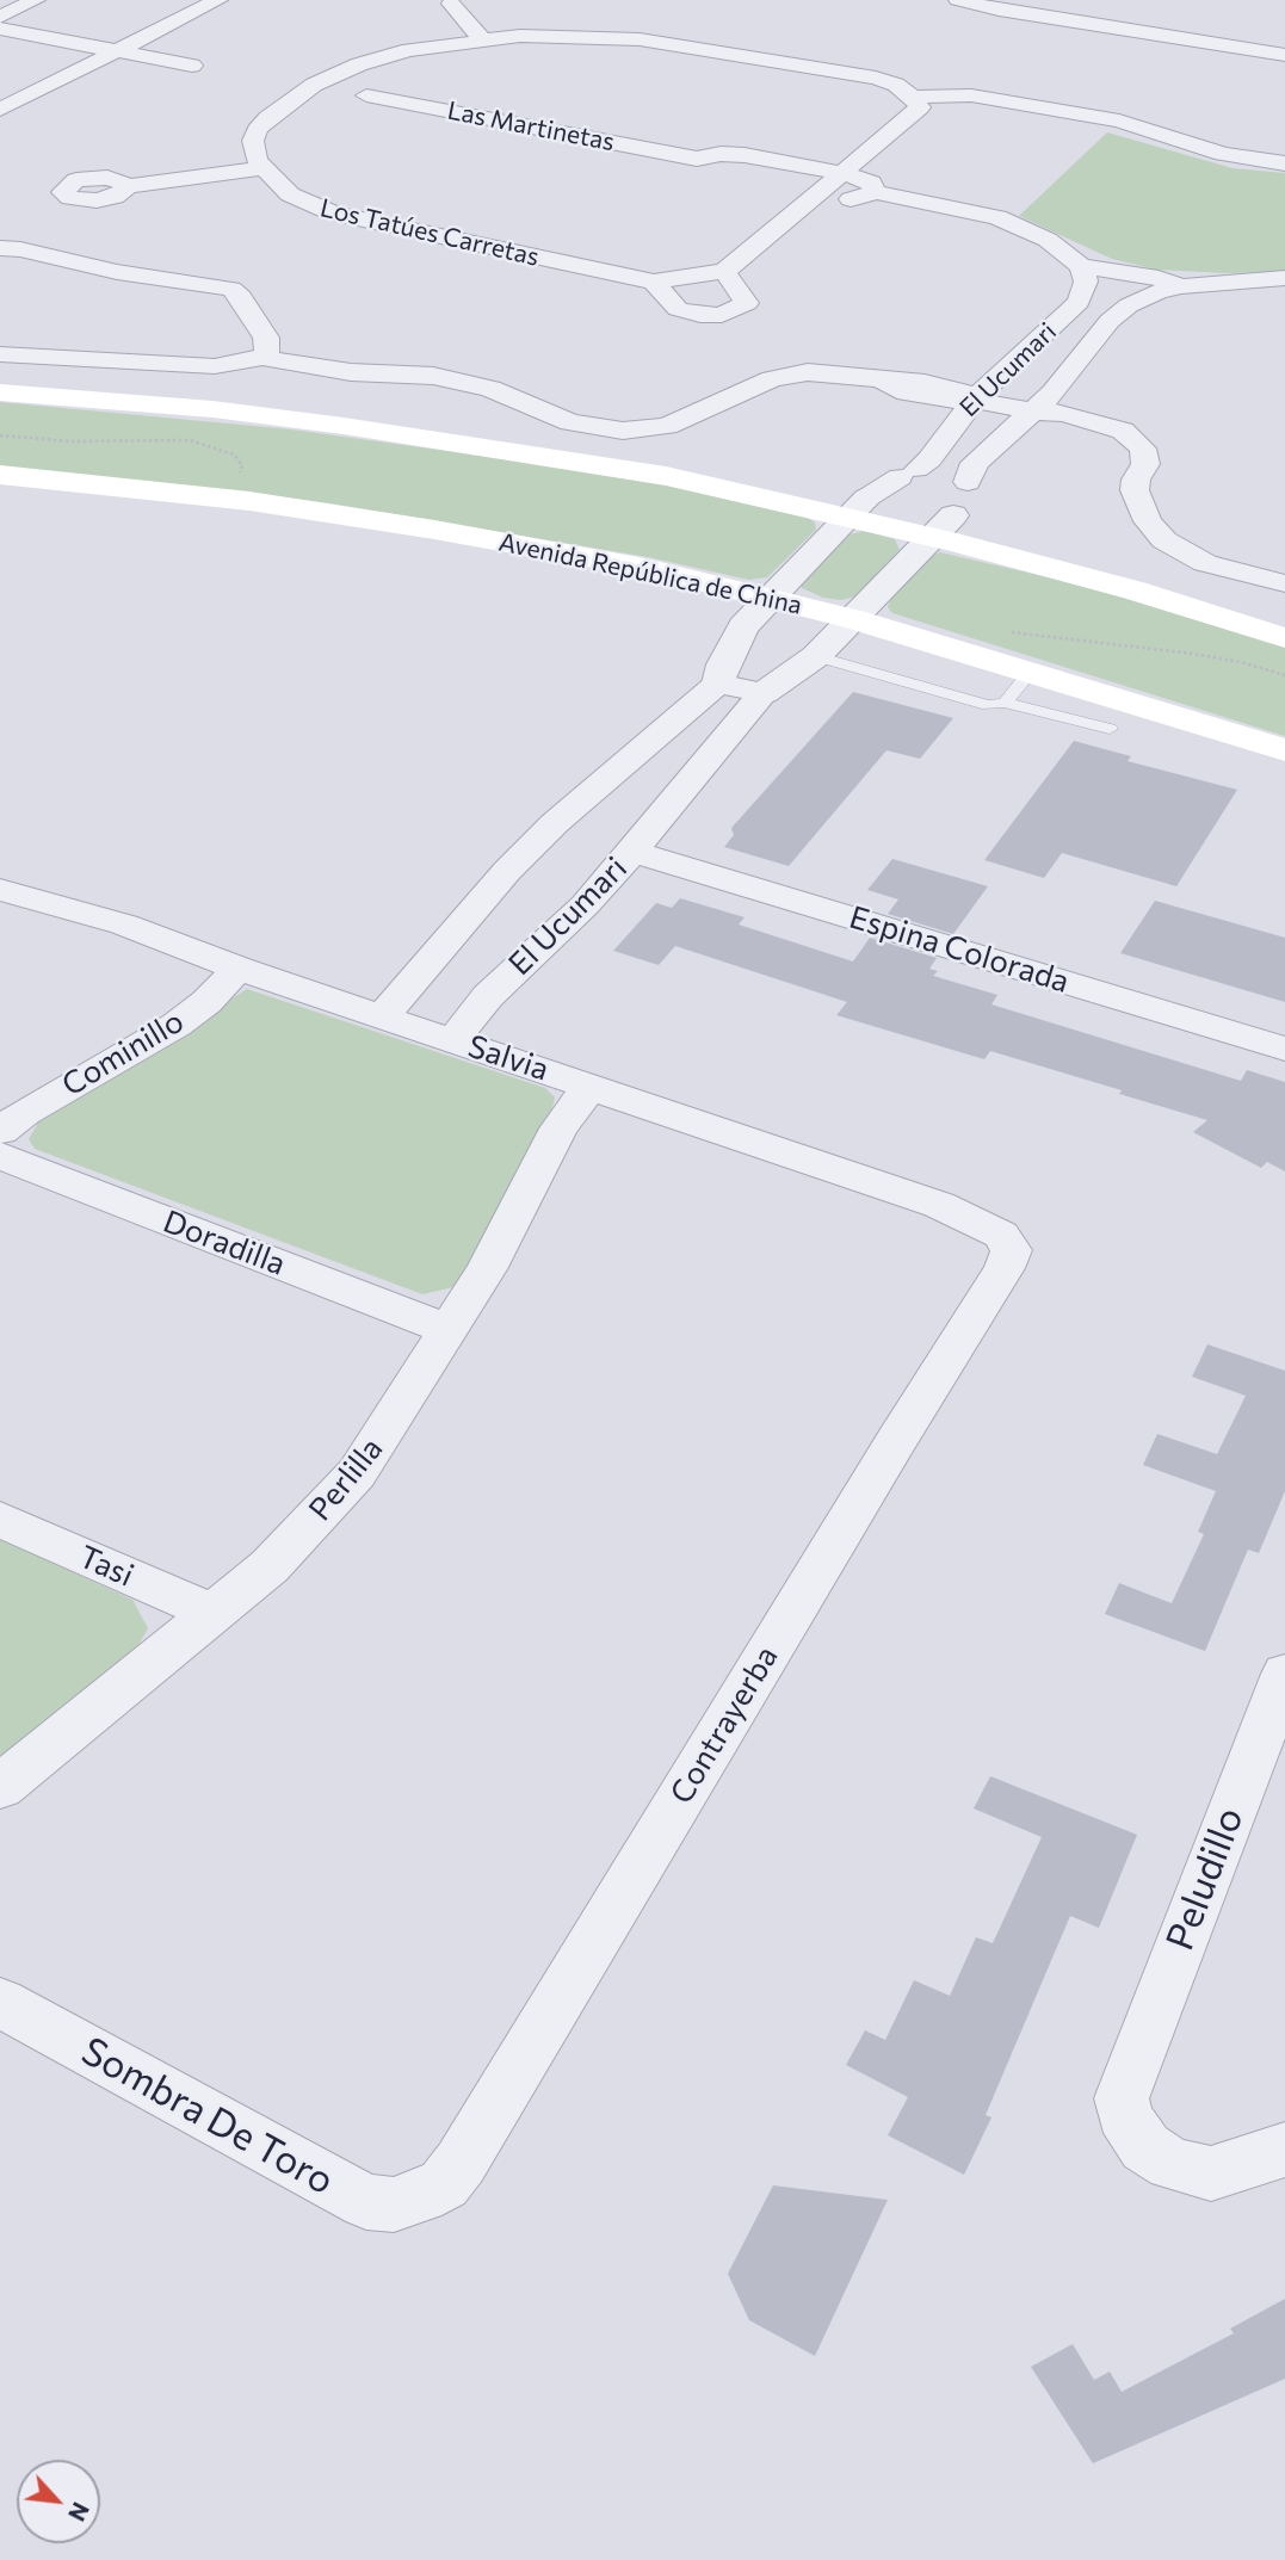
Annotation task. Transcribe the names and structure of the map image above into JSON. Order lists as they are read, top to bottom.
{
  "streets": {
    "main road": ["Avenida República de China"],
    "street": [
      "Las Martinetas",
      "Los Tatúes Carretas",
      "El Ucumari",
      "Espina Colorada",
      "Cominillo",
      "Salvia",
      "Doradilla",
      "Perlilla",
      "Tasi",
      "Contrayerba",
      "Peludillo",
      "Sombra De Toro"
    ]
  },
  "crossings": [
    ["Las Martinetas", "El Ucumari"],
    ["El Ucumari", "Espina Colorada"],
    ["El Ucumari", "Salvia"],
    ["Cominillo", "Salvia"],
    ["Salvia", "Perlilla"],
    ["Salvia", "Contrayerba"],
    ["Doradilla", "Perlilla"],
    ["Perlilla", "Tasi"],
    ["Contrayerba", "Sombra De Toro"]
  ],
  "north": "bottom right"
}
